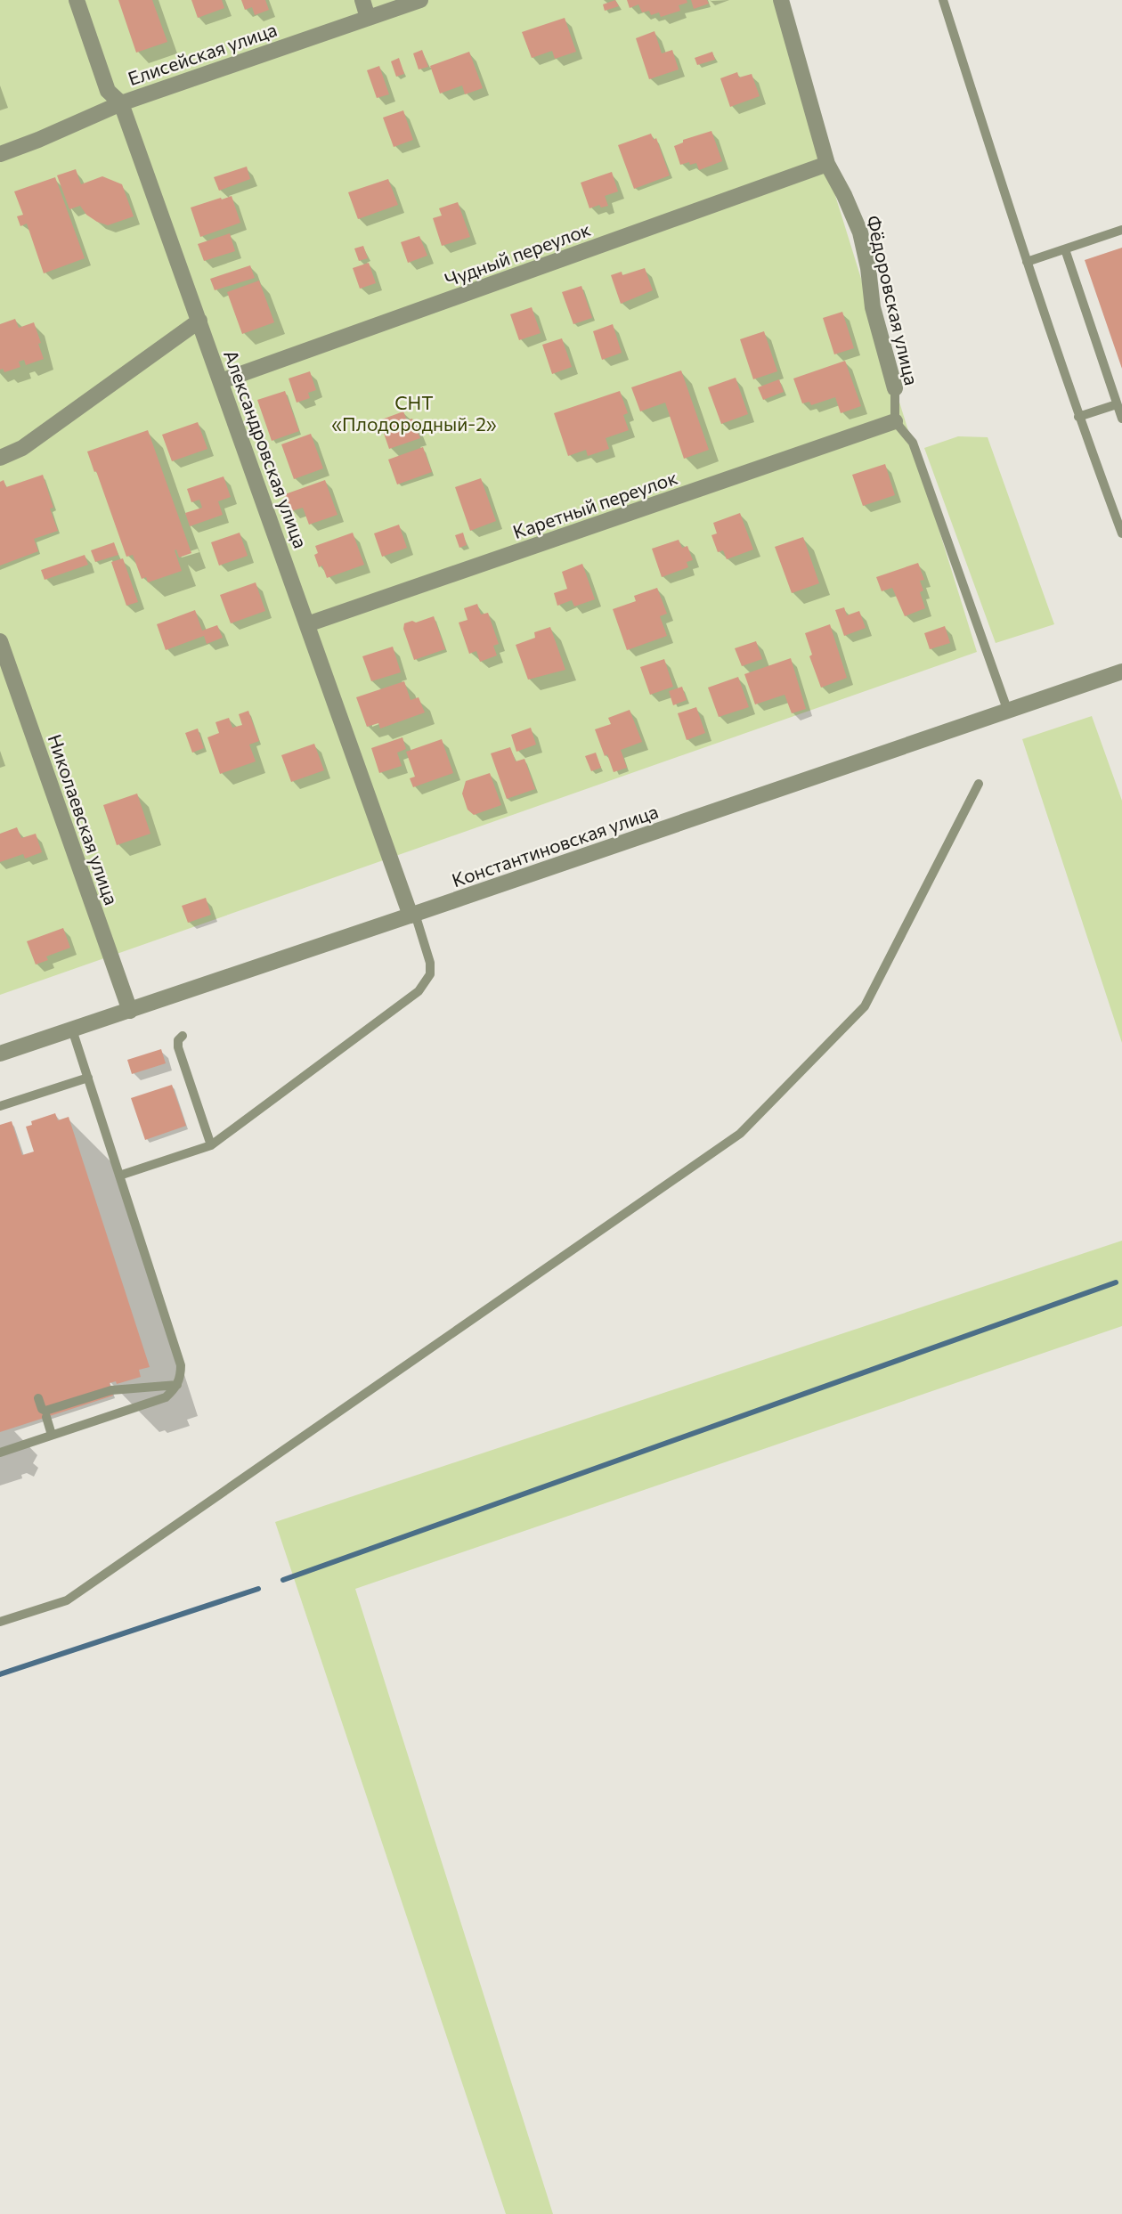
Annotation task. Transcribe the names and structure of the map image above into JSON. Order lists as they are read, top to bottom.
{
  "streets": {
    "street": [
      "Елисейская улица",
      "Чудный переулок",
      "Фёдоровская улица",
      "Александровская улица",
      "Каретный переулок",
      "Николаевская улица",
      "Константиновская улица"
    ]
  },
  "crossings": [
    ["Елисейская улица", "Александровская улица"],
    ["Чудный переулок", "Фёдоровская улица"],
    ["Чудный переулок", "Александровская улица"],
    ["Фёдоровская улица", "Каретный переулок"],
    ["Александровская улица", "Каретный переулок"],
    ["Александровская улица", "Константиновская улица"],
    ["Николаевская улица", "Константиновская улица"]
  ],
  "parks": ["СНТ «Плодородный-2»"]
}
